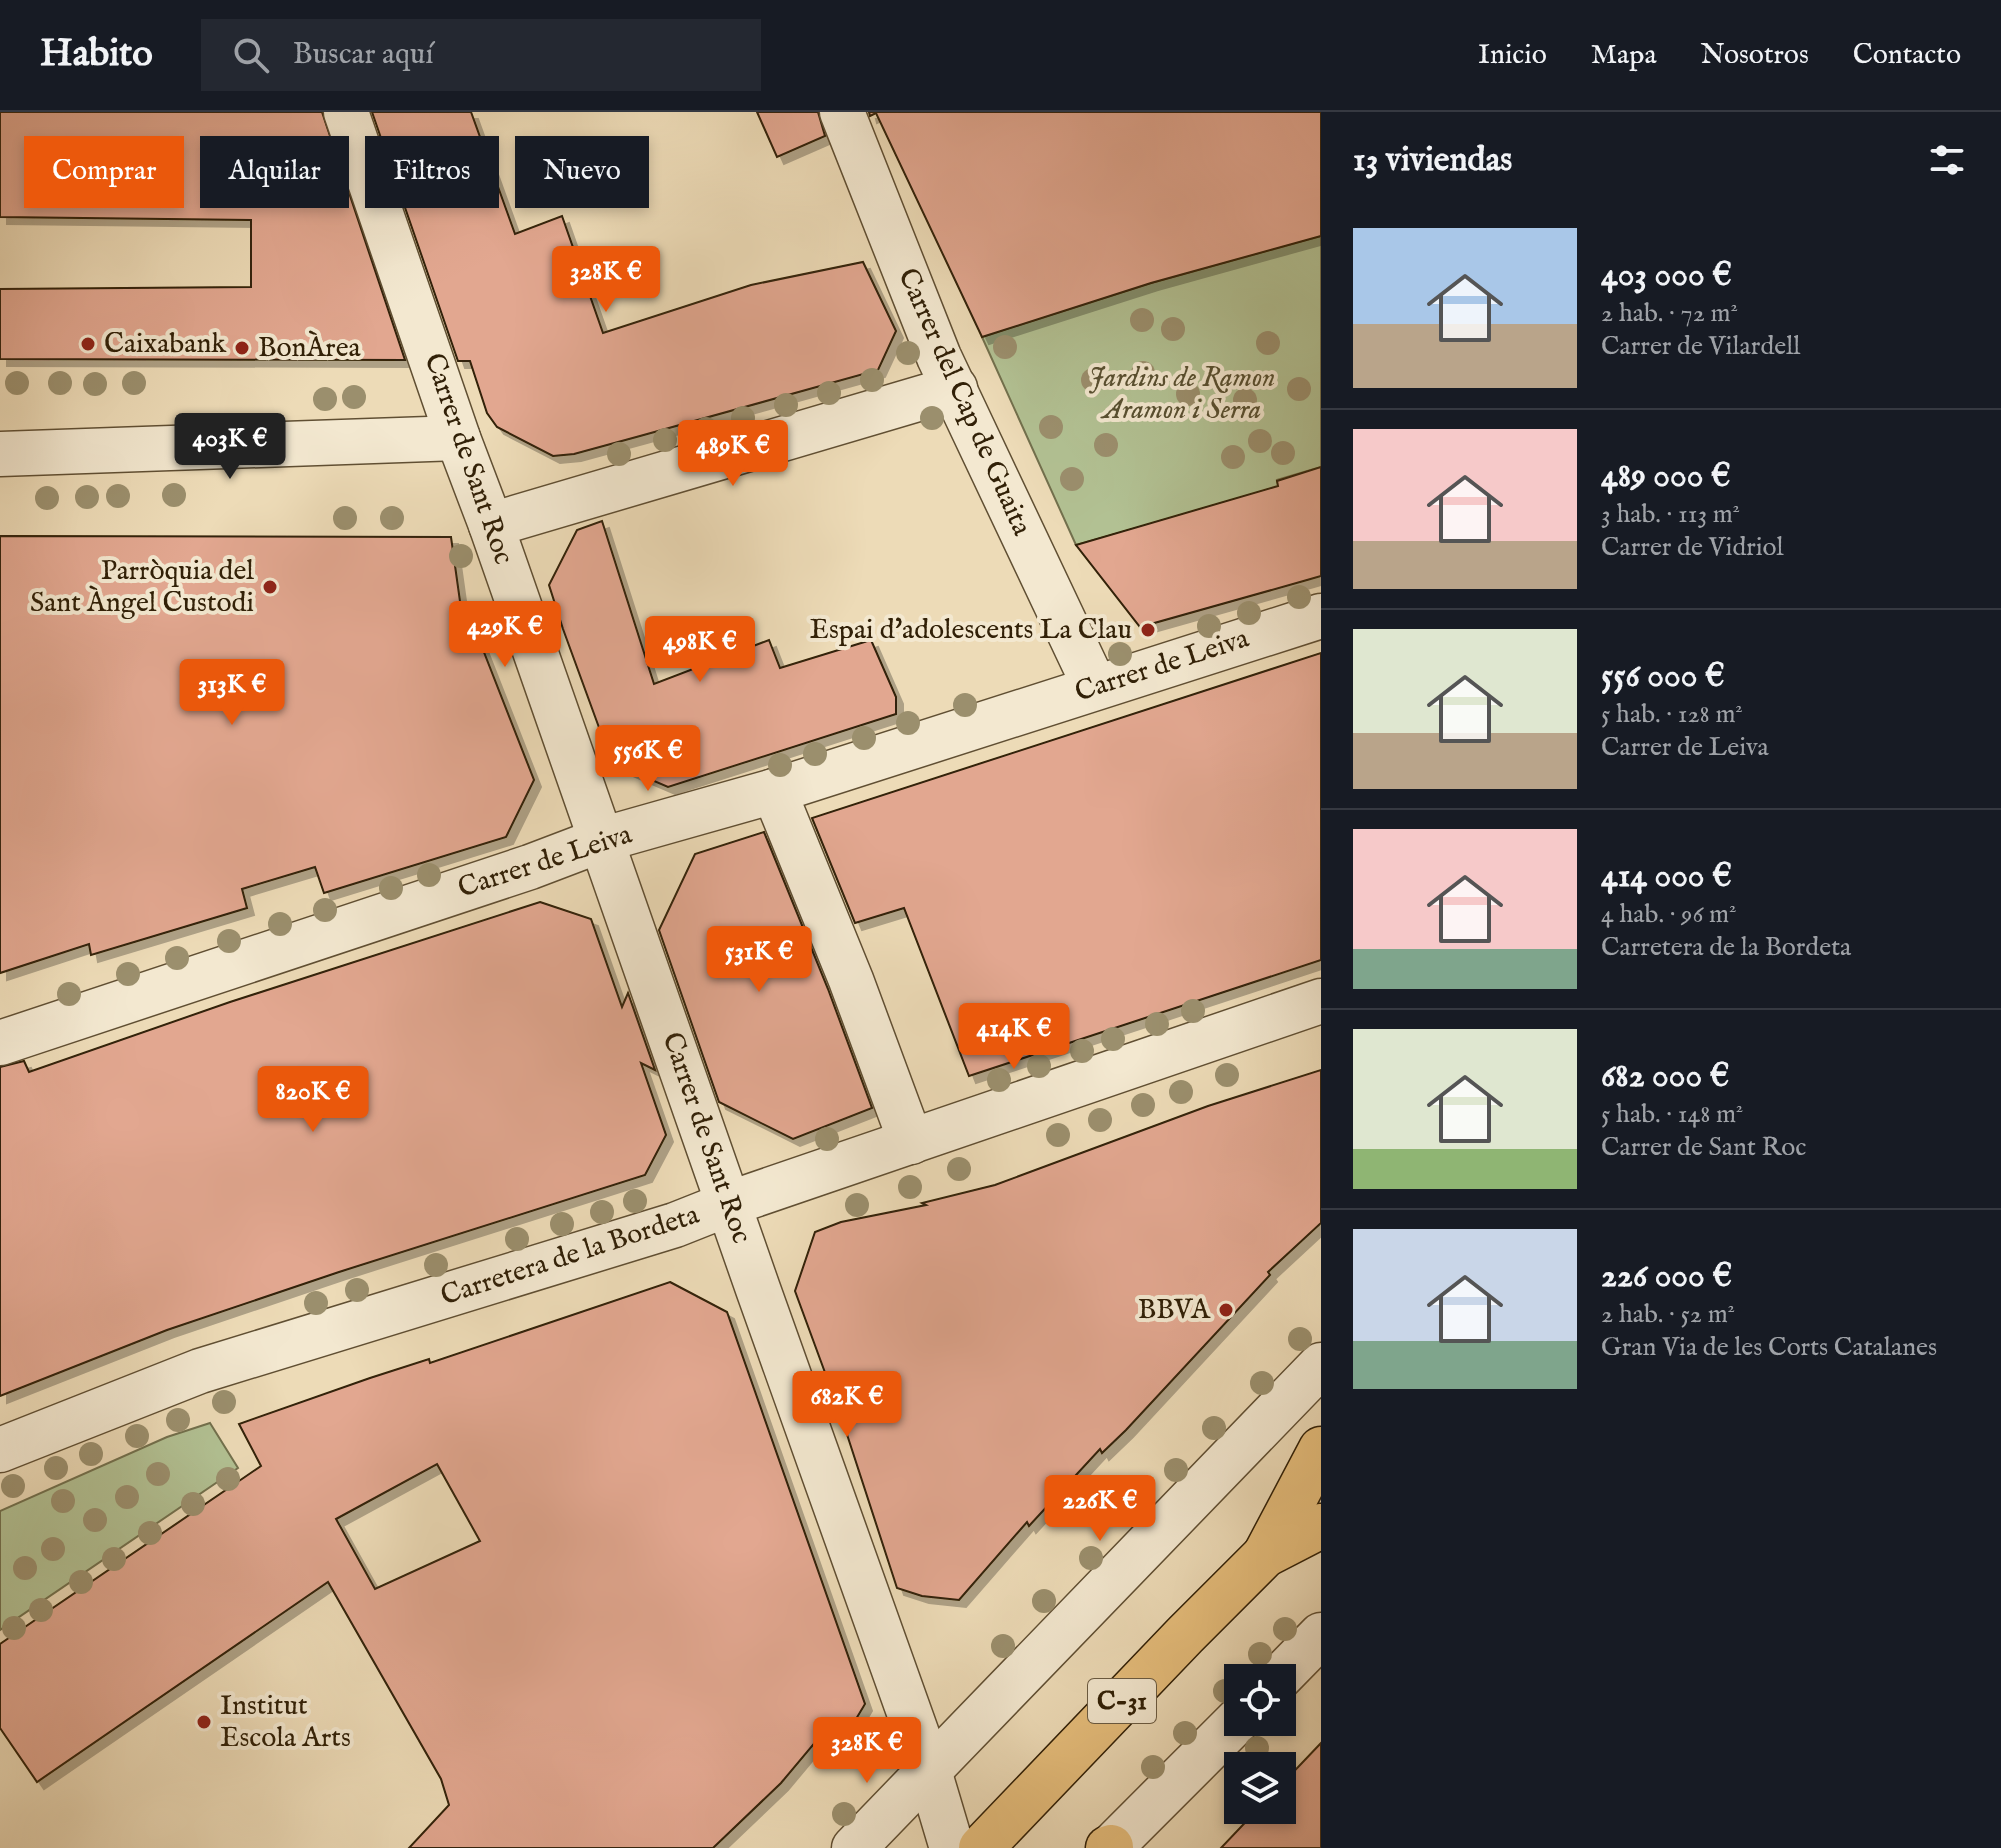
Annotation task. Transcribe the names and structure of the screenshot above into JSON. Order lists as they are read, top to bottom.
{
  "streets": {
    "main road": ["C-31"],
    "street": [
      "Carrer del Cap de Guaita",
      "Carrer de Sant Roc",
      "Carrer de Leiva",
      "Carretera de la Bordeta"
    ]
  },
  "crossings": [
    ["Carrer del Cap de Guaita", "Carrer de Leiva"],
    ["Carrer de Sant Roc", "Carrer de Leiva"],
    ["Carrer de Sant Roc", "Carretera de la Bordeta"]
  ],
  "parks": ["Jardins de Ramon Aramon i Serra"],
  "places": [
    "Caixabank",
    "BonÀrea",
    "Parròquia del Sant Àngel Custodi",
    "Espai d'adolescents La Clau",
    "BBVA",
    "Institut Escola Arts"
  ],
  "page": {
    "header": "Habito",
    "search": "Buscar aquí",
    "nav": [
      "Inicio",
      "Mapa",
      "Nosotros",
      "Contacto"
    ],
    "heading": "13 viviendas",
    "chip": [
      "Comprar",
      "Alquilar",
      "Filtros",
      "Nuevo"
    ],
    "list": [
      {
        "name": "403 000 €",
        "note": "2 hab. · 72 m² · Carrer de Vilardell"
      },
      {
        "name": "489 000 €",
        "note": "3 hab. · 113 m² · Carrer de Vidriol"
      },
      {
        "name": "556 000 €",
        "note": "5 hab. · 128 m² · Carrer de Leiva"
      },
      {
        "name": "414 000 €",
        "note": "4 hab. · 96 m² · Carretera de la Bordeta"
      },
      {
        "name": "682 000 €",
        "note": "5 hab. · 148 m² · Carrer de Sant Roc"
      },
      {
        "name": "226 000 €",
        "note": "2 hab. · 52 m² · Gran Via de les Corts Catalanes"
      }
    ],
    "price": [
      "328K €",
      "403K €",
      "489K €",
      "429K €",
      "498K €",
      "313K €",
      "556K €",
      "531K €",
      "414K €",
      "820K €",
      "682K €",
      "226K €",
      "328K €"
    ]
  }
}
